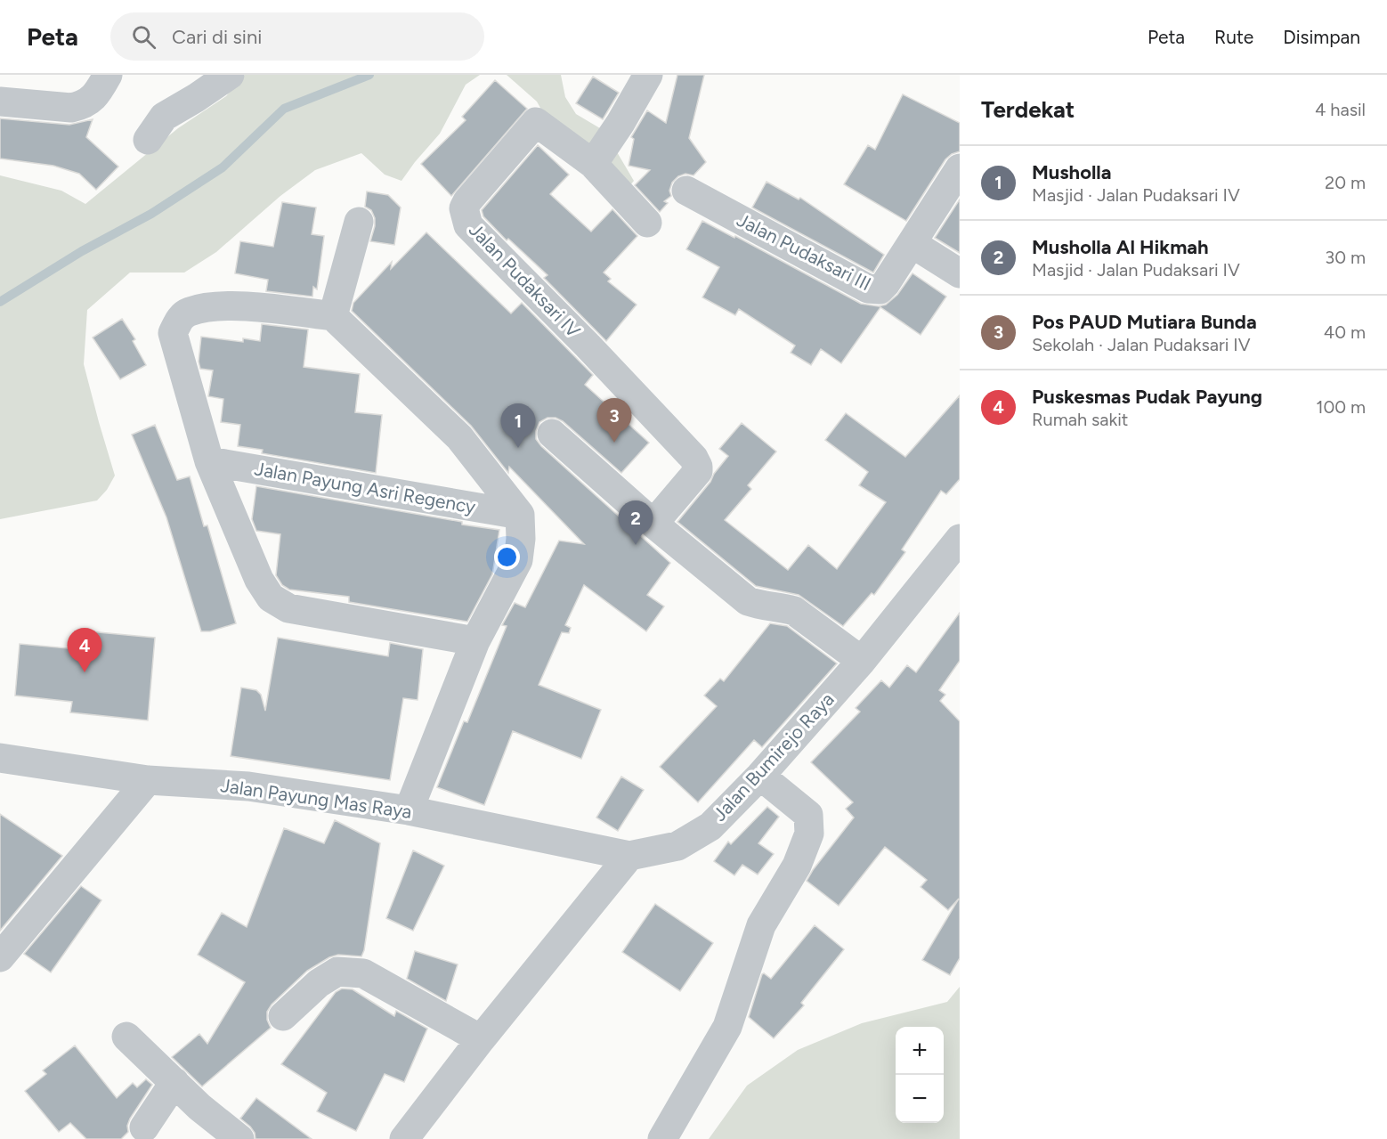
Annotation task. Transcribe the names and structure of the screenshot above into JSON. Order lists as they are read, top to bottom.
{
  "streets": {
    "street": [
      "Jalan Pudaksari III",
      "Jalan Pudaksari IV",
      "Jalan Payung Asri Regency",
      "Jalan Bumirejo Raya",
      "Jalan Payung Mas Raya"
    ]
  },
  "crossings": [
    ["Jalan Bumirejo Raya", "Jalan Payung Mas Raya"]
  ],
  "page": {
    "header": "Peta",
    "search": "Cari di sini",
    "nav": ["Peta", "Rute", "Disimpan"],
    "heading": ["Terdekat", "4 hasil"],
    "list": [
      {
        "mark": "1",
        "name": "Musholla",
        "note": "Masjid · Jalan Pudaksari IV",
        "value": "20 m"
      },
      {
        "mark": "2",
        "name": "Musholla Al Hikmah",
        "note": "Masjid · Jalan Pudaksari IV",
        "value": "30 m"
      },
      {
        "mark": "3",
        "name": "Pos PAUD Mutiara Bunda",
        "note": "Sekolah · Jalan Pudaksari IV",
        "value": "40 m"
      },
      {
        "mark": "4",
        "name": "Puskesmas Pudak Payung",
        "note": "Rumah sakit",
        "value": "100 m"
      }
    ],
    "pins": [
      "3",
      "1",
      "2",
      "4"
    ],
    "map_buttons": ["+", "−"]
  }
}
